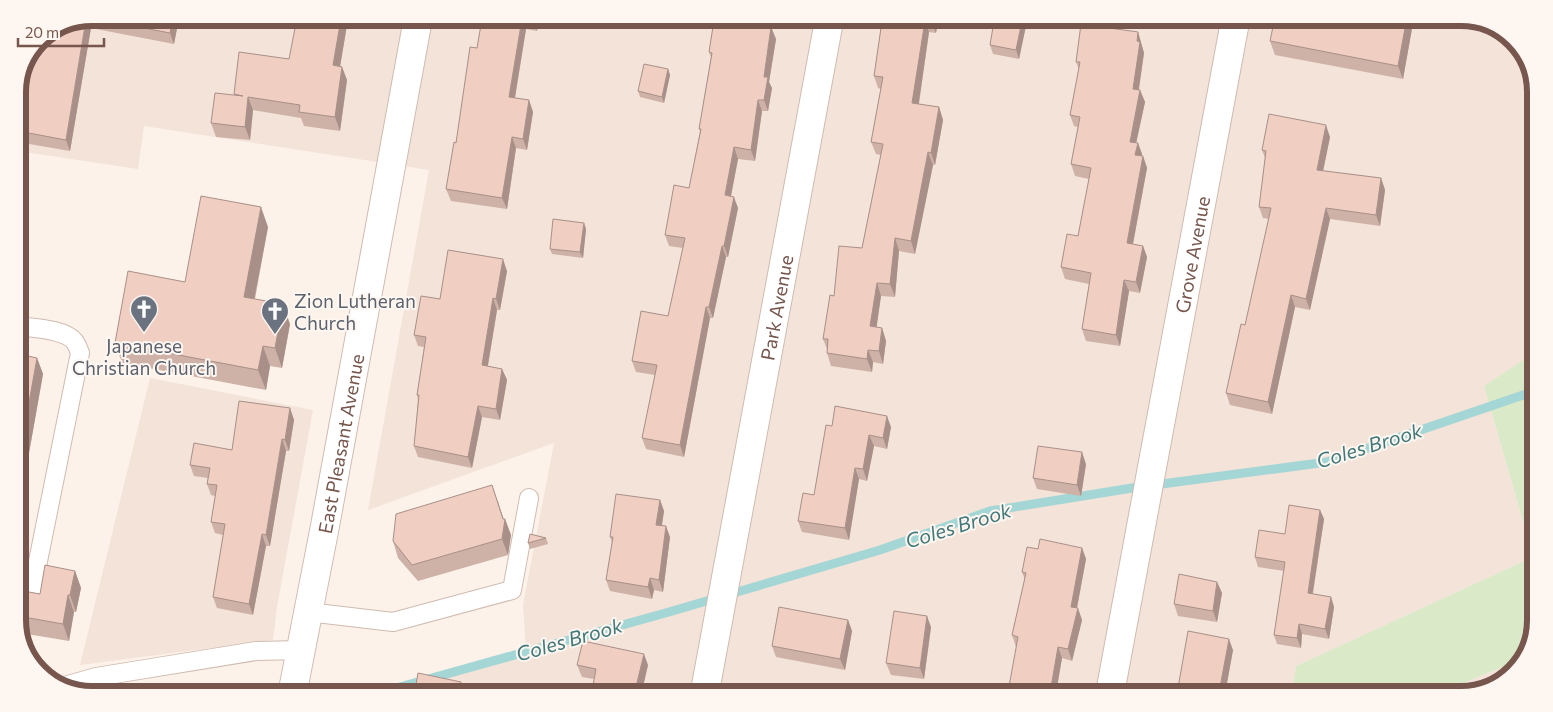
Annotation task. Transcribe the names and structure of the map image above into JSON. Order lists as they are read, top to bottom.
{
  "streets": {
    "street": ["Grove Avenue", "Park Avenue", "East Pleasant Avenue"]
  },
  "water": ["Coles Brook"],
  "places": {
    "church": ["Japanese Christian Church", "Zion Lutheran Church"]
  },
  "scale_bar": "20 m"
}
